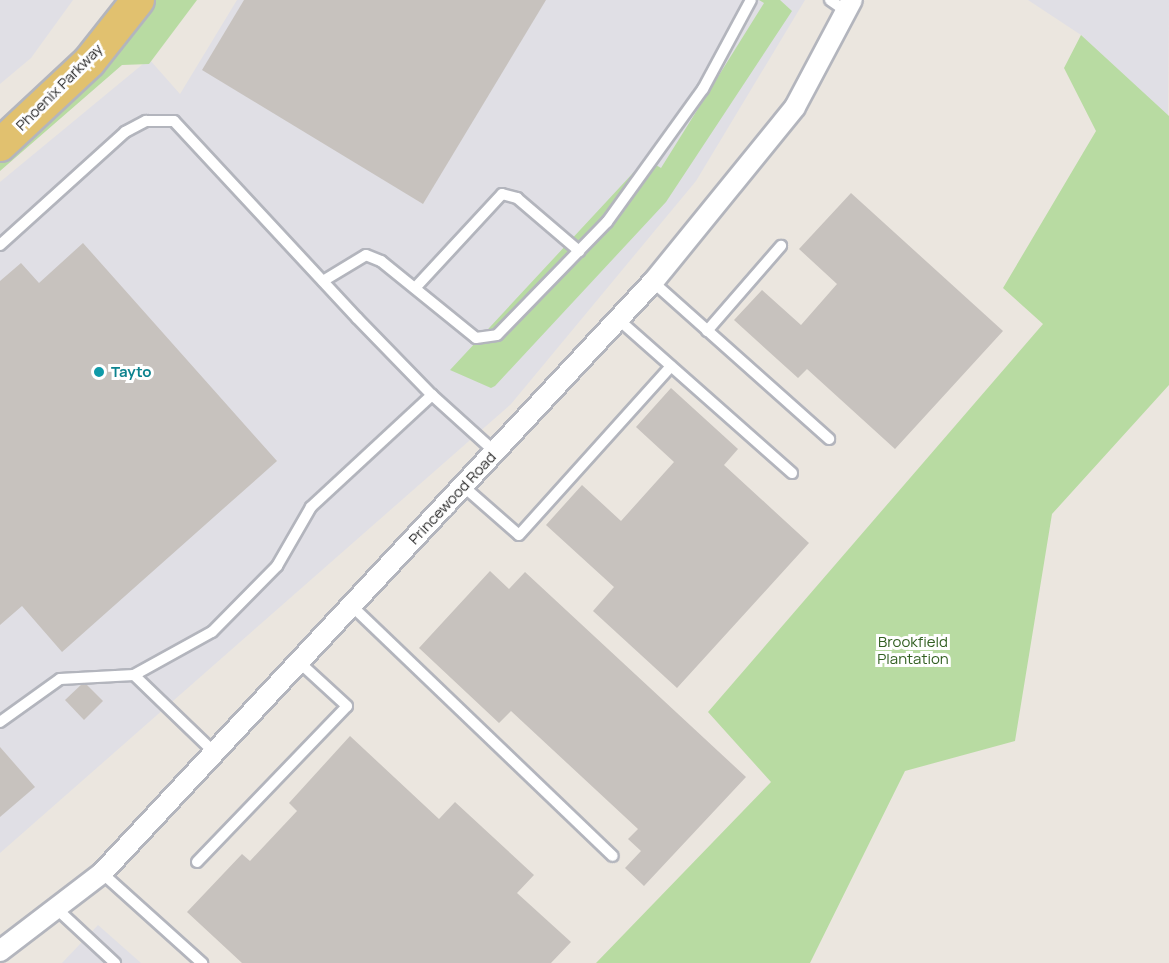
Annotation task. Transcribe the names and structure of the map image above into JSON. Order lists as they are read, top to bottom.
{
  "streets": {
    "main road": ["Phoenix Parkway"],
    "street": ["Princewood Road"]
  },
  "parks": ["Brookfield Plantation"],
  "places": ["Tayto"]
}
